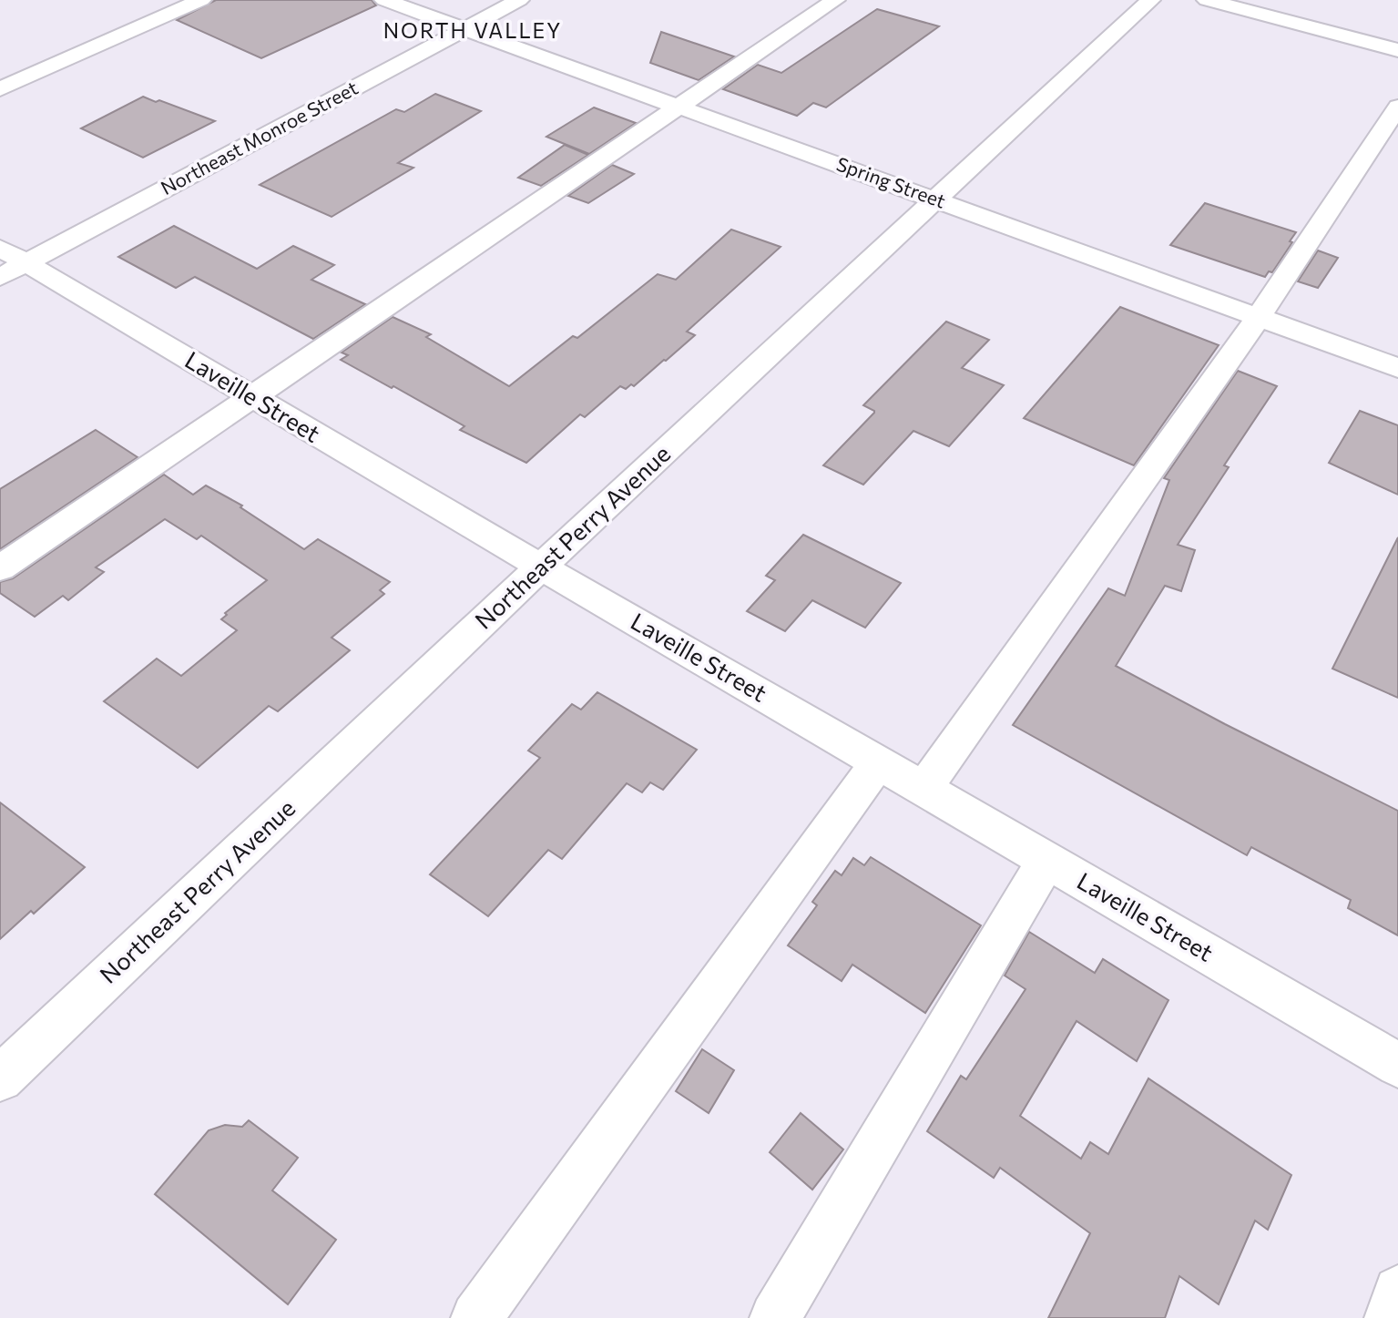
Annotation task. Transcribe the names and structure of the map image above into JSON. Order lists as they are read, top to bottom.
{
  "streets": {
    "street": [
      "Northeast Monroe Street",
      "Spring Street",
      "Laveille Street",
      "Northeast Perry Avenue"
    ]
  },
  "crossings": [
    ["Northeast Monroe Street", "Spring Street"],
    ["Northeast Monroe Street", "Laveille Street"],
    ["Spring Street", "Northeast Perry Avenue"],
    ["Laveille Street", "Northeast Perry Avenue"]
  ],
  "districts": ["NORTH VALLEY"]
}
